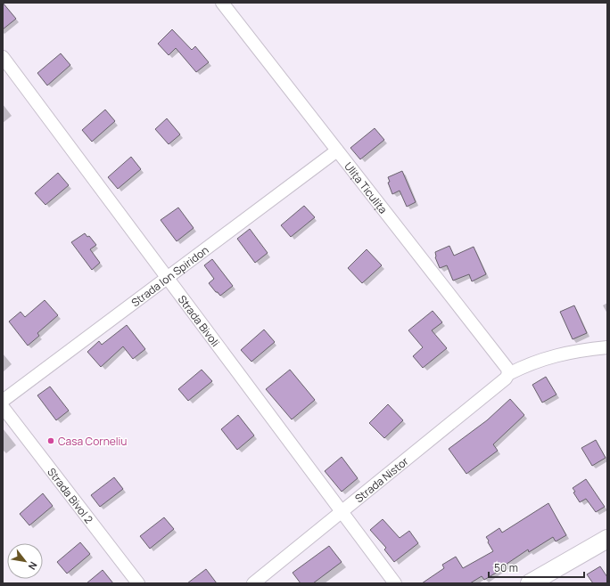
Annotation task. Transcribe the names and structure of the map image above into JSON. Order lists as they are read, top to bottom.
{
  "streets": {
    "street": [
      "Ulița Ticulița",
      "Strada Ion Spiridon",
      "Strada Bivoli",
      "Strada Nistor",
      "Strada Bivol 2"
    ]
  },
  "crossings": [
    ["Ulița Ticulița", "Strada Ion Spiridon"],
    ["Ulița Ticulița", "Strada Nistor"],
    ["Strada Ion Spiridon", "Strada Bivoli"],
    ["Strada Bivoli", "Strada Nistor"]
  ],
  "places": ["Casa Corneliu"],
  "scale_bar": "50 m",
  "north": "bottom right"
}
